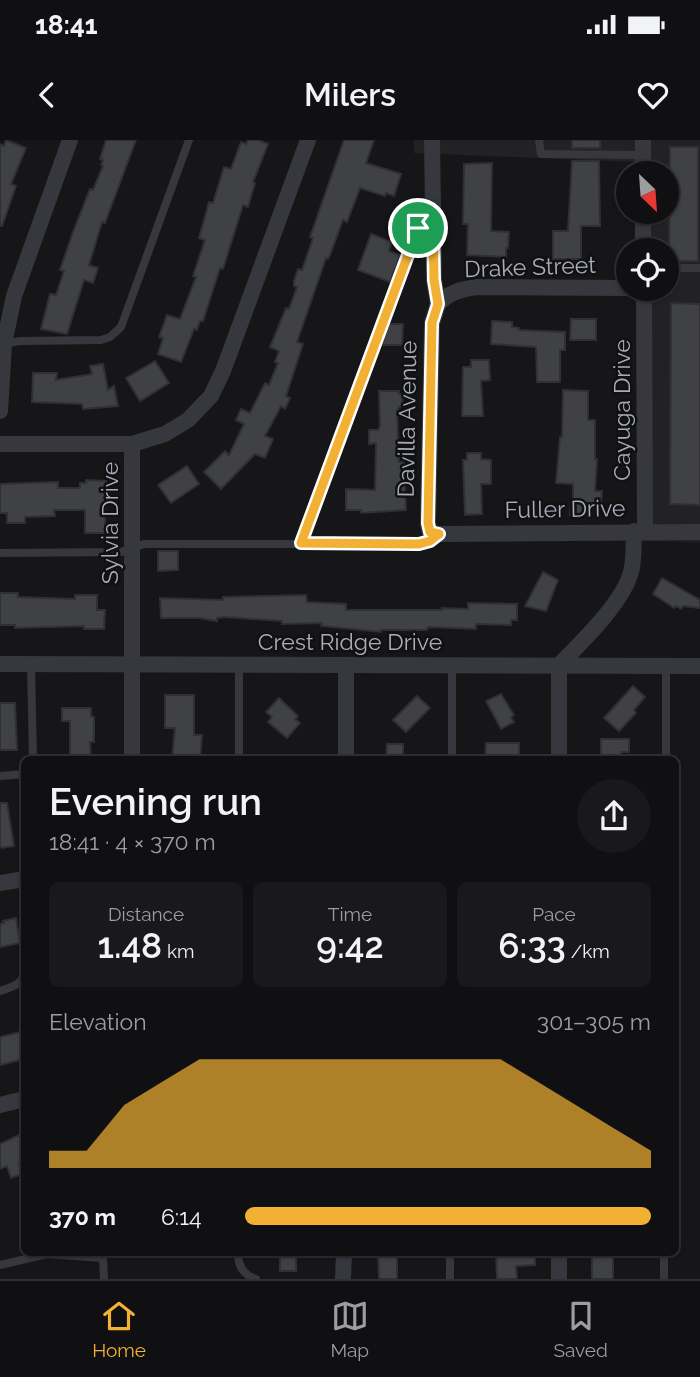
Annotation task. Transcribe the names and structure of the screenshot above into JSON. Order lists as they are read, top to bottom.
{
  "streets": {
    "street": [
      "Drake Street",
      "Cayuga Drive",
      "Davilla Avenue",
      "Fuller Drive",
      "Sylvia Drive",
      "Crest Ridge Drive"
    ]
  },
  "crossings": [
    ["Drake Street", "Davilla Avenue"],
    ["Cayuga Drive", "Fuller Drive"],
    ["Cayuga Drive", "Crest Ridge Drive"],
    ["Davilla Avenue", "Fuller Drive"],
    ["Sylvia Drive", "Crest Ridge Drive"]
  ],
  "north": "bottom right",
  "page": {
    "status": "18:41",
    "header": "Milers",
    "heading": ["Evening run", "18:41 · 4 × 370 m"],
    "stats": [
      ["Distance", "1.48 km"],
      ["Time", "9:42"],
      ["Pace", "6:33 /km"]
    ],
    "chart": ["Elevation", "301–305 m"],
    "list": [
      {
        "name": "370 m",
        "note": "6:14"
      }
    ],
    "tabs": ["Home", "Map", "Saved"]
  }
}
